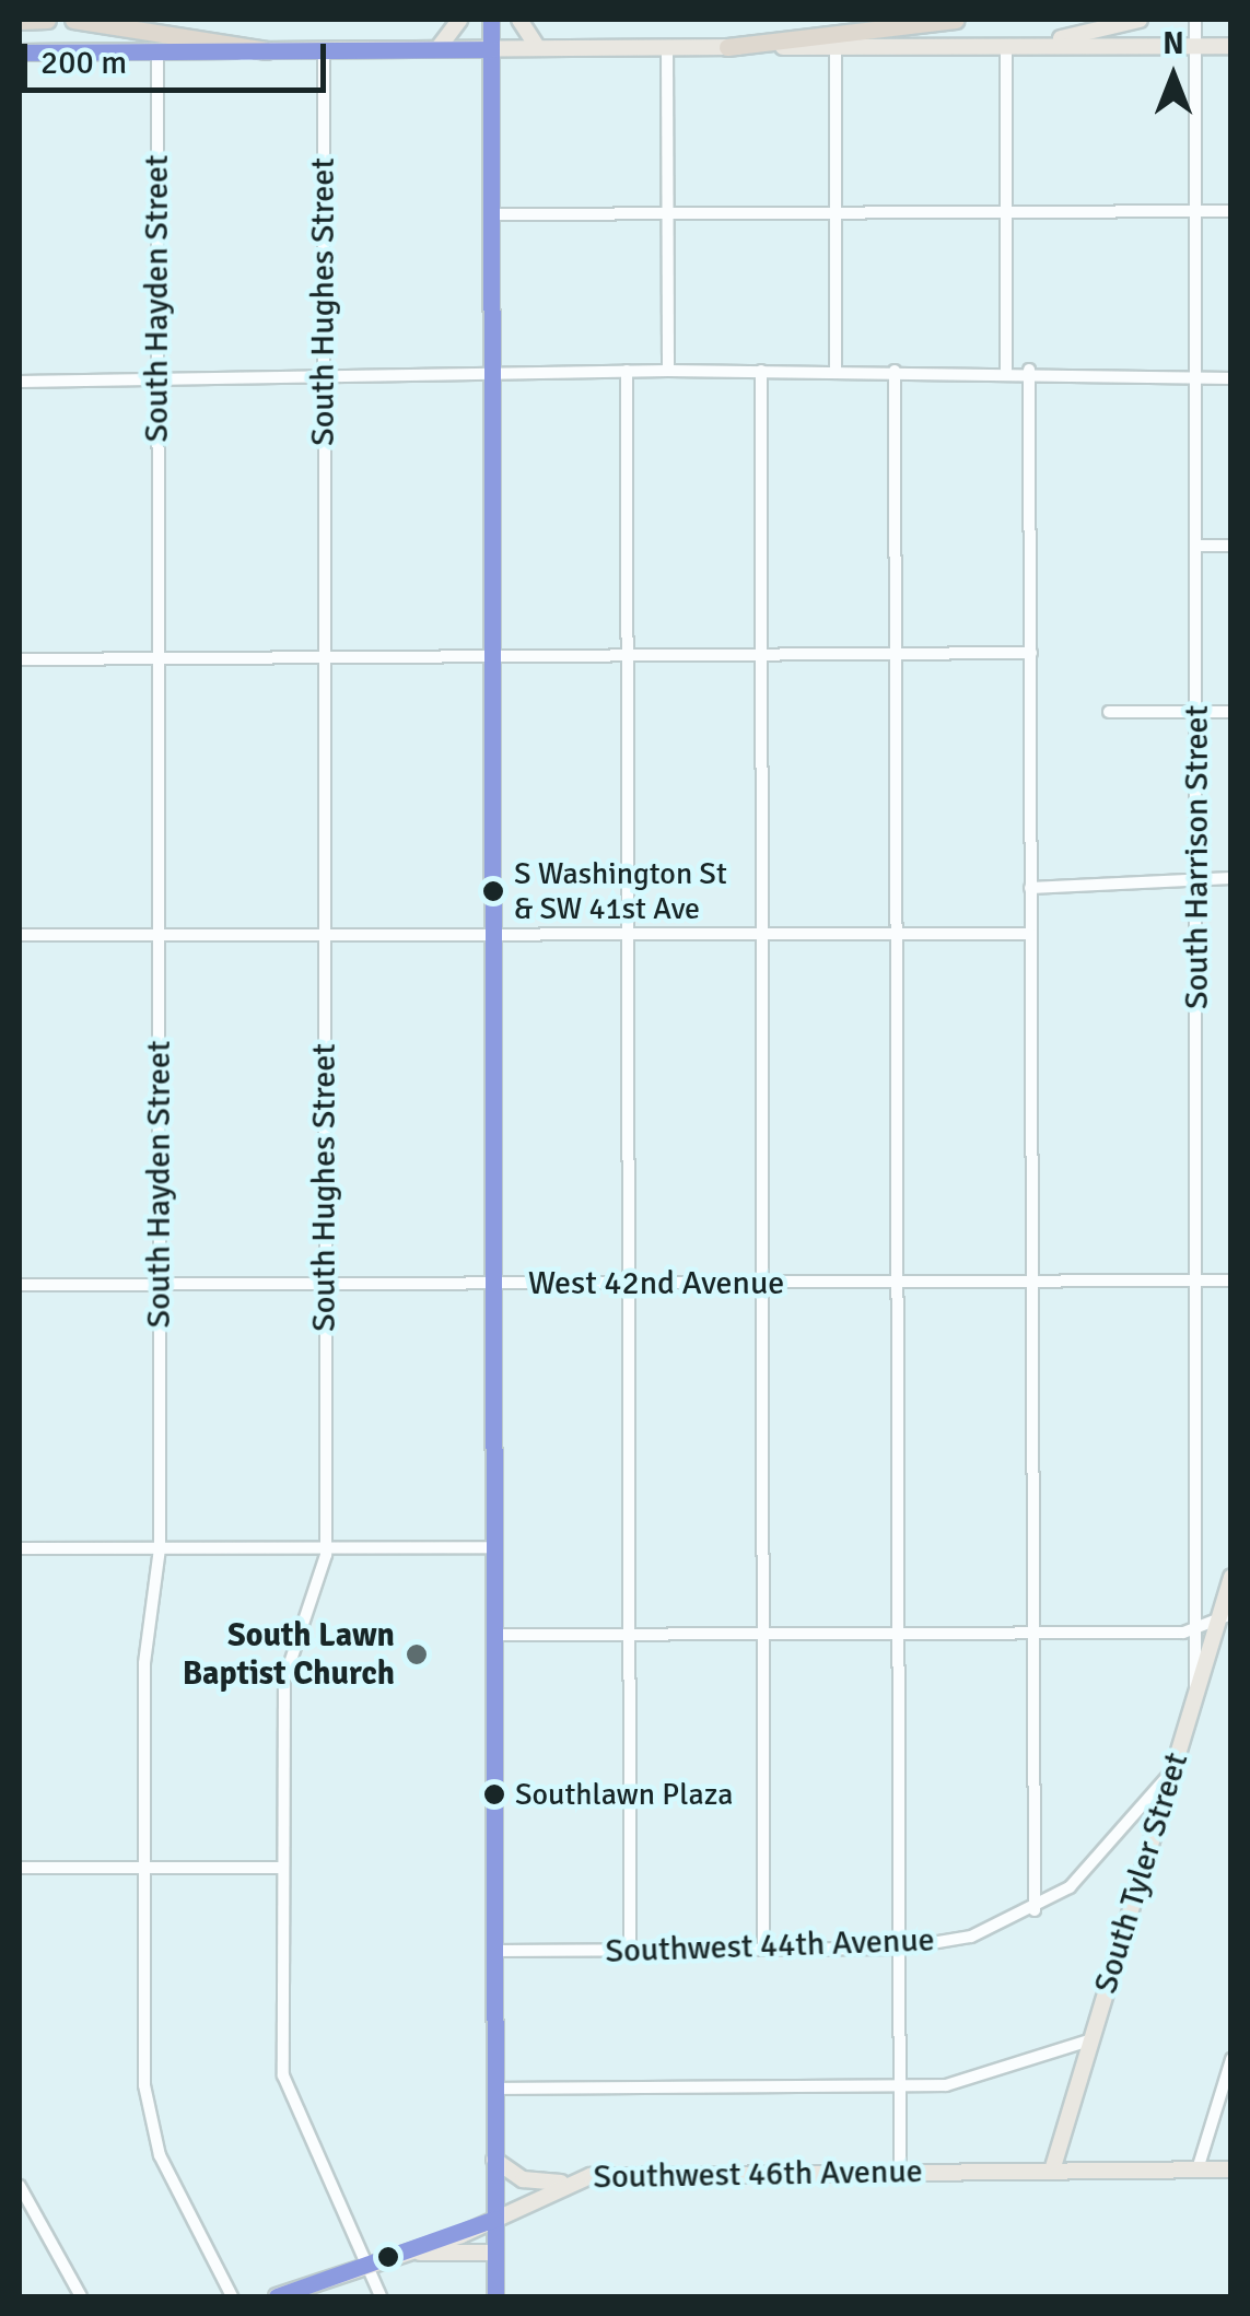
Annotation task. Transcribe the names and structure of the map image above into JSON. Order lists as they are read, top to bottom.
{
  "streets": {
    "main road": ["South Tyler Street", "Southwest 46th Avenue"],
    "street": [
      "South Hayden Street",
      "South Hughes Street",
      "South Harrison Street",
      "West 42nd Avenue",
      "Southwest 44th Avenue"
    ]
  },
  "crossings": [
    ["South Hayden Street", "West 42nd Avenue"],
    ["South Hughes Street", "West 42nd Avenue"],
    ["South Hughes Street", "Southwest 46th Avenue"],
    ["South Harrison Street", "West 42nd Avenue"],
    ["South Harrison Street", "South Tyler Street"],
    ["South Tyler Street", "Southwest 44th Avenue"],
    ["South Tyler Street", "Southwest 46th Avenue"]
  ],
  "places": ["S Washington St & SW 41st Ave", "South Lawn Baptist Church", "Southlawn Plaza"],
  "scale_bar": "200 m",
  "north": "top"
}
